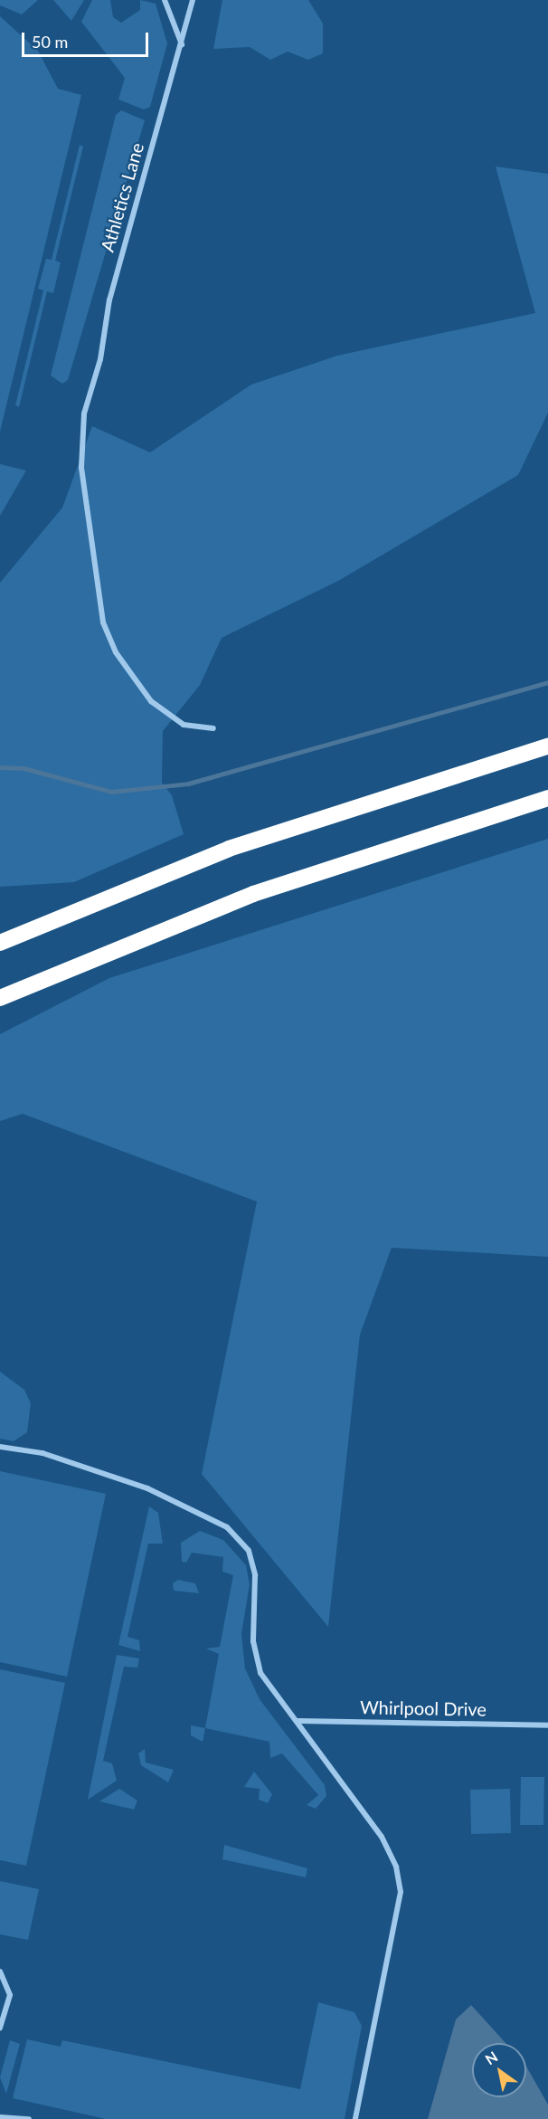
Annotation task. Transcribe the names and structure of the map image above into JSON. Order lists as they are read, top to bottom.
{
  "streets": {
    "street": ["Athletics Lane", "Whirlpool Drive"]
  },
  "scale_bar": "50 m",
  "north": "top left"
}
